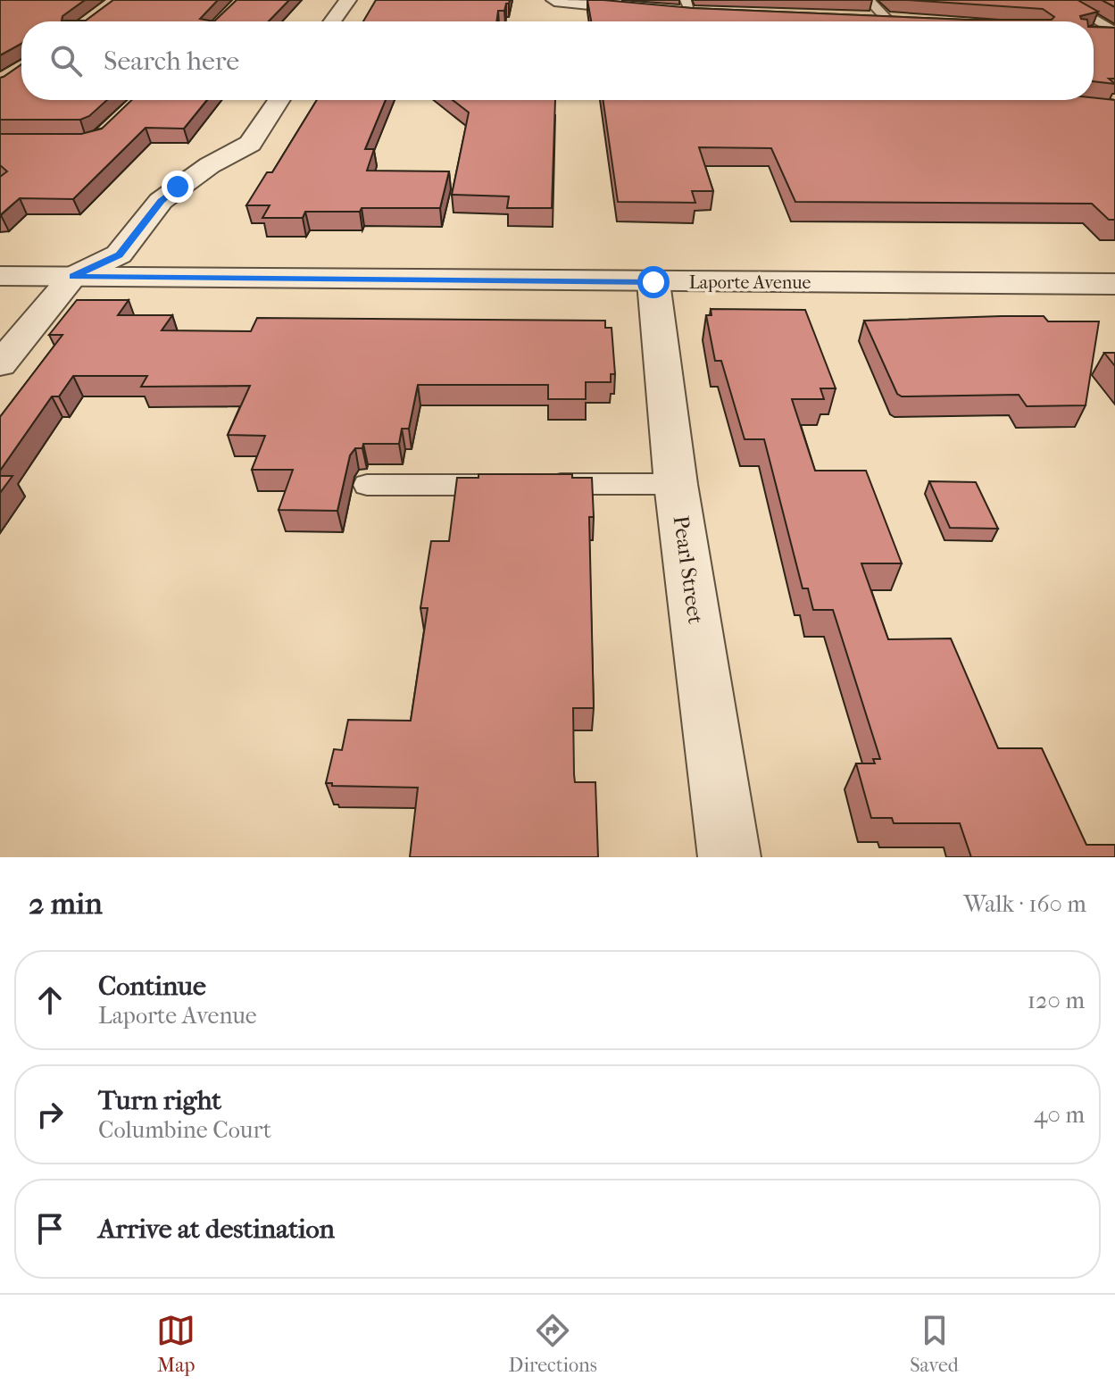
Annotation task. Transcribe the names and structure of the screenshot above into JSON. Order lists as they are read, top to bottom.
{
  "streets": {
    "street": ["Laporte Avenue", "Pearl Street"]
  },
  "crossings": [
    ["Laporte Avenue", "Pearl Street"]
  ],
  "page": {
    "search": "Search here",
    "heading": ["2 min", "Walk · 160 m"],
    "list": [
      ["Continue", "Laporte Avenue", "120 m"],
      ["Turn right", "Columbine Court", "40 m"],
      "Arrive at destination"
    ],
    "nav": ["Map", "Directions", "Saved"]
  }
}
